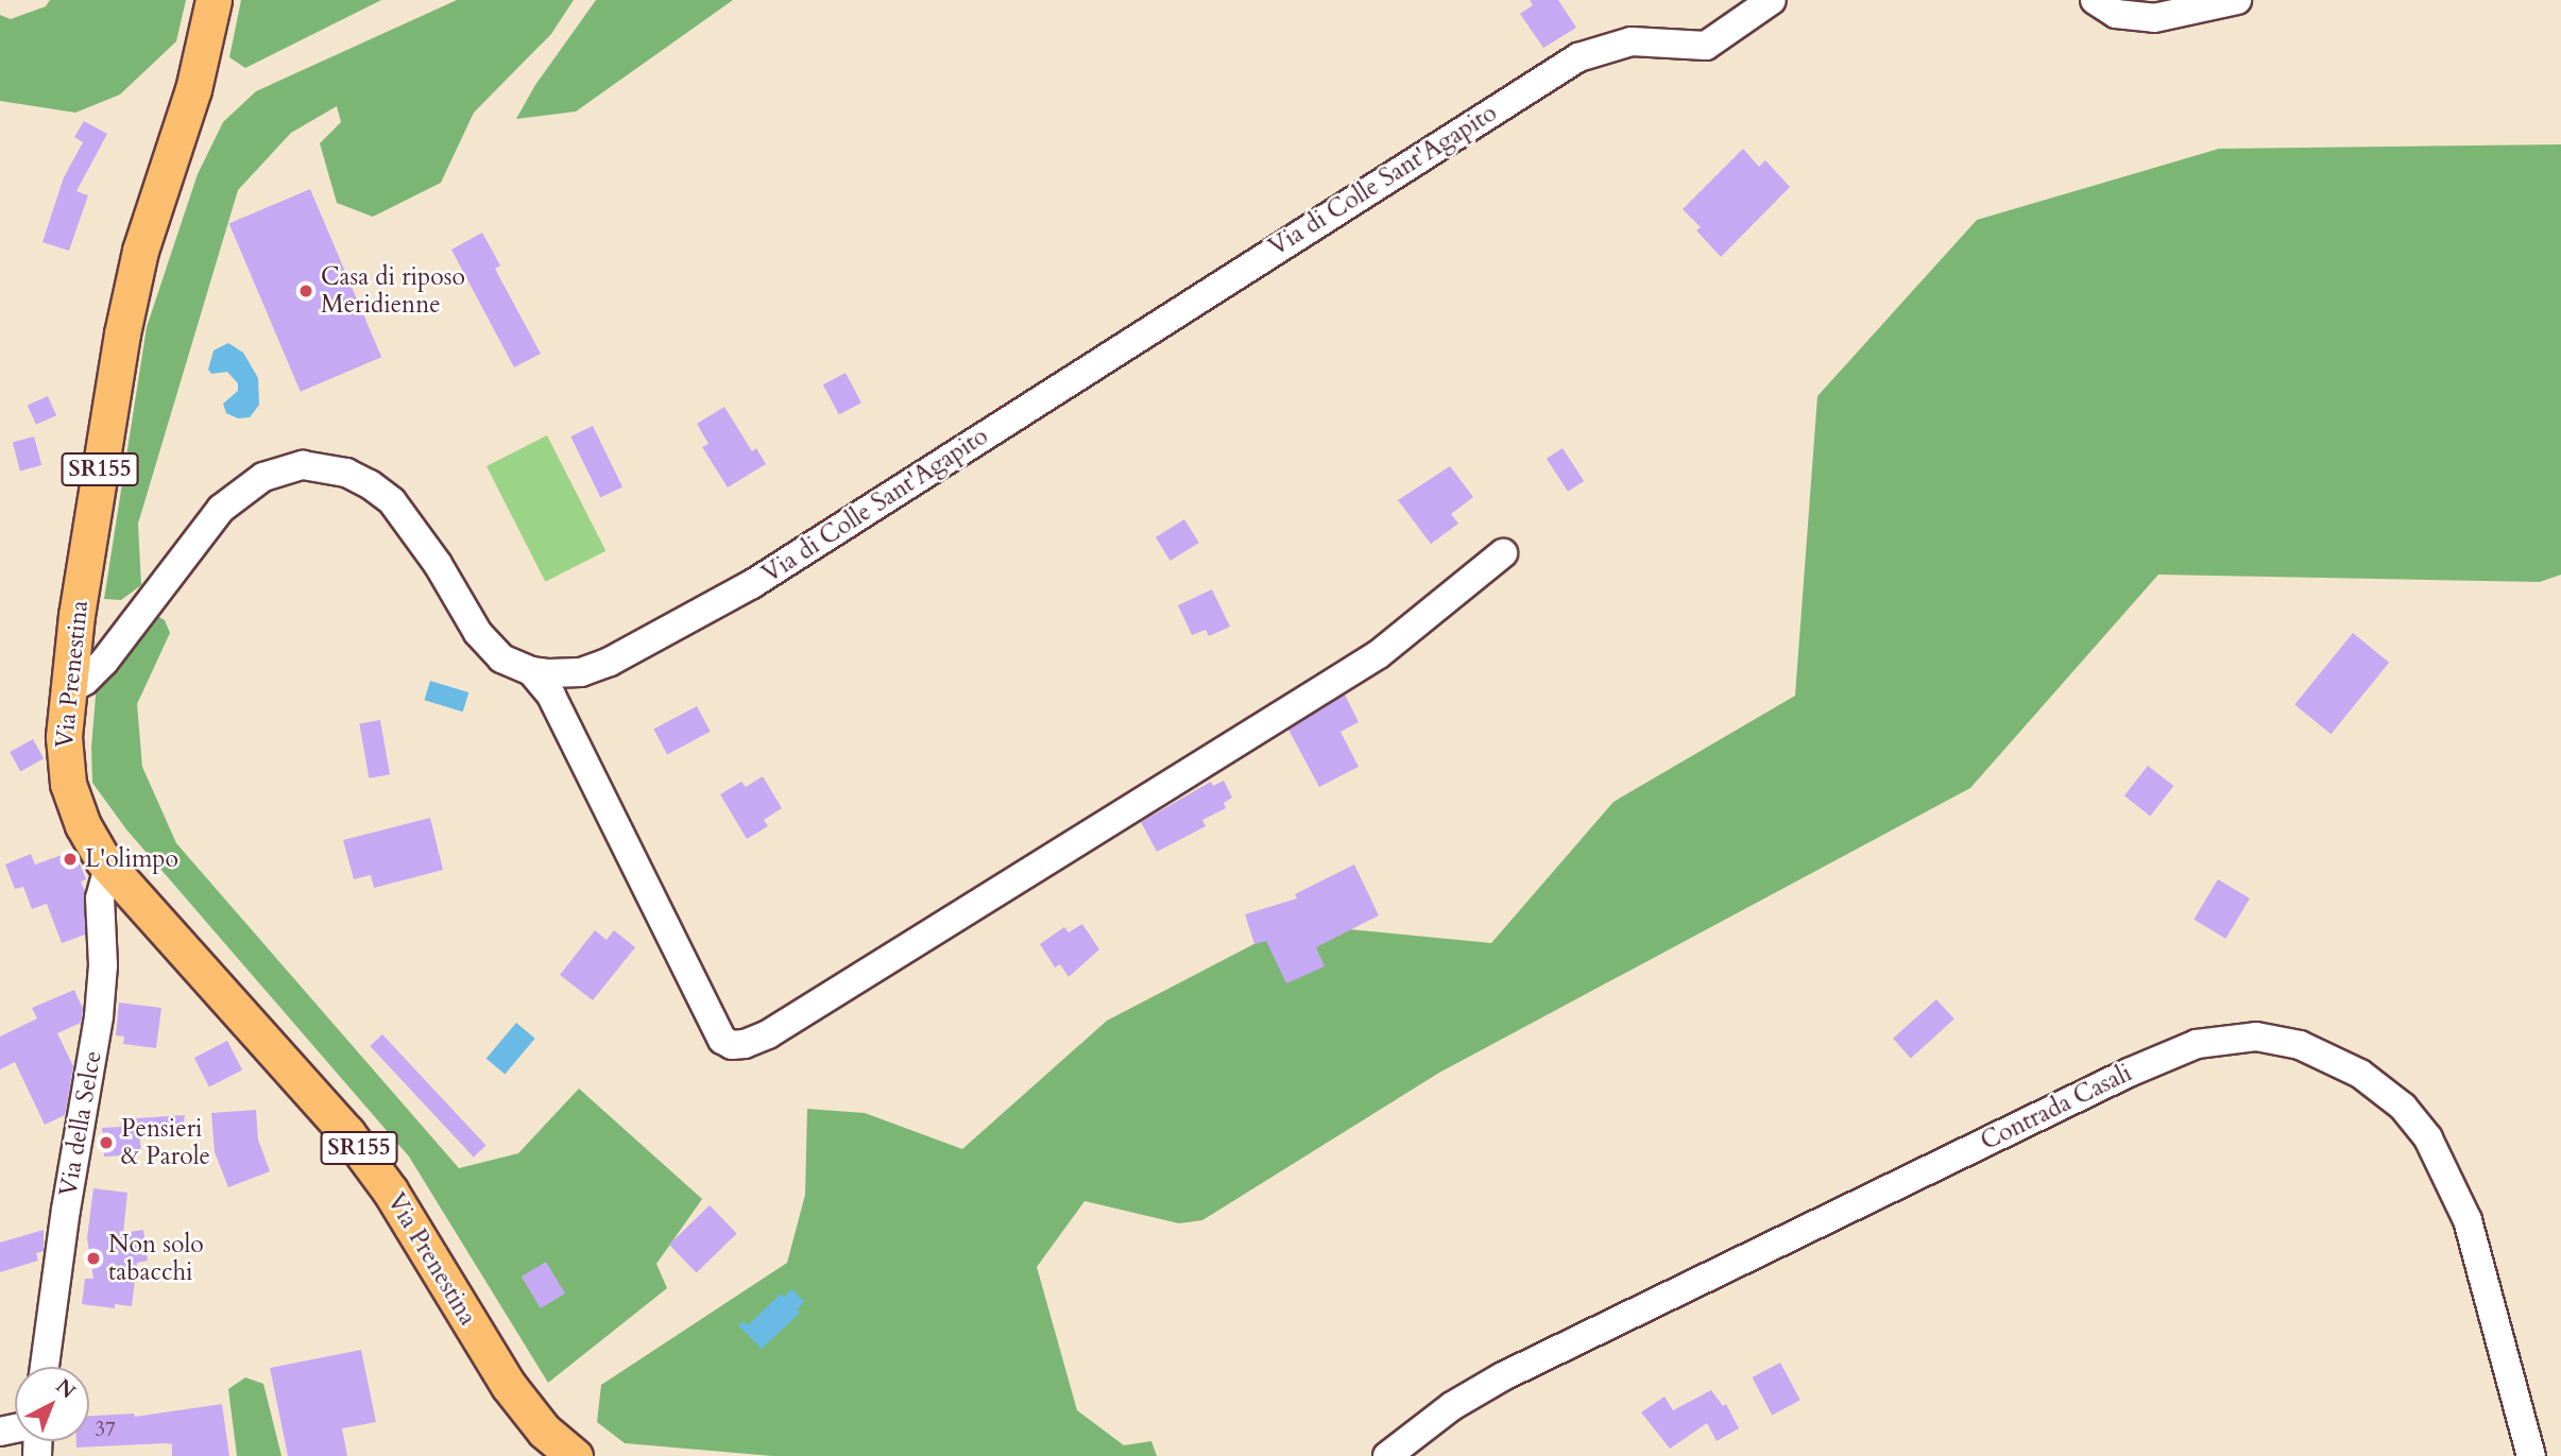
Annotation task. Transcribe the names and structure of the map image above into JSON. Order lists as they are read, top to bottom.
{
  "streets": {
    "main road": ["SR155", "Via Prenestina"],
    "street": ["Via di Colle Sant'Agapito", "Contrada Casali", "Via della Selce"]
  },
  "crossings": [
    ["Via di Colle Sant'Agapito", "Via Prenestina"],
    ["Via Prenestina", "Via della Selce"]
  ],
  "places": [
    "Casa di riposo Meridienne",
    "L'olimpo",
    "Pensieri & Parole",
    "Non solo tabacchi"
  ],
  "house_numbers": ["37"],
  "north": "top right"
}
